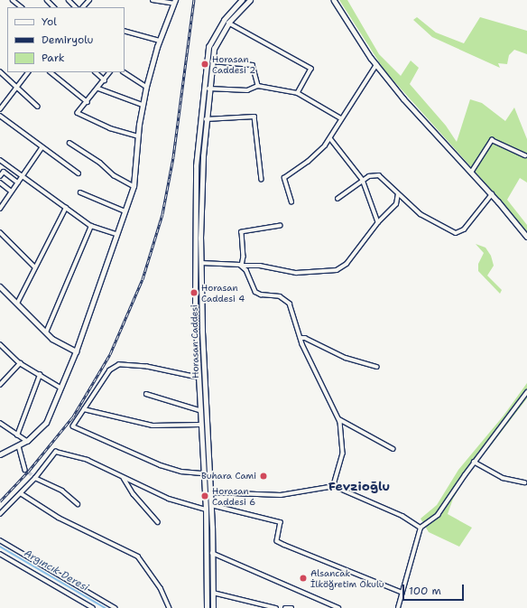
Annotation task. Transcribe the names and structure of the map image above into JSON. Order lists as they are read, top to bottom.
{
  "streets": {
    "street": ["Horasan Caddesi"]
  },
  "districts": ["Fevzioğlu"],
  "water": ["Argıncık Deresi"],
  "places": [
    "Horasan Caddesi 2",
    "Horasan Caddesi 4",
    "Buhara Cami",
    "Horasan Caddesi 6",
    "Alsancak İlköğretim Okulu"
  ],
  "legend": ["Yol", "Demiryolu", "Park"],
  "scale_bar": "100 m"
}
